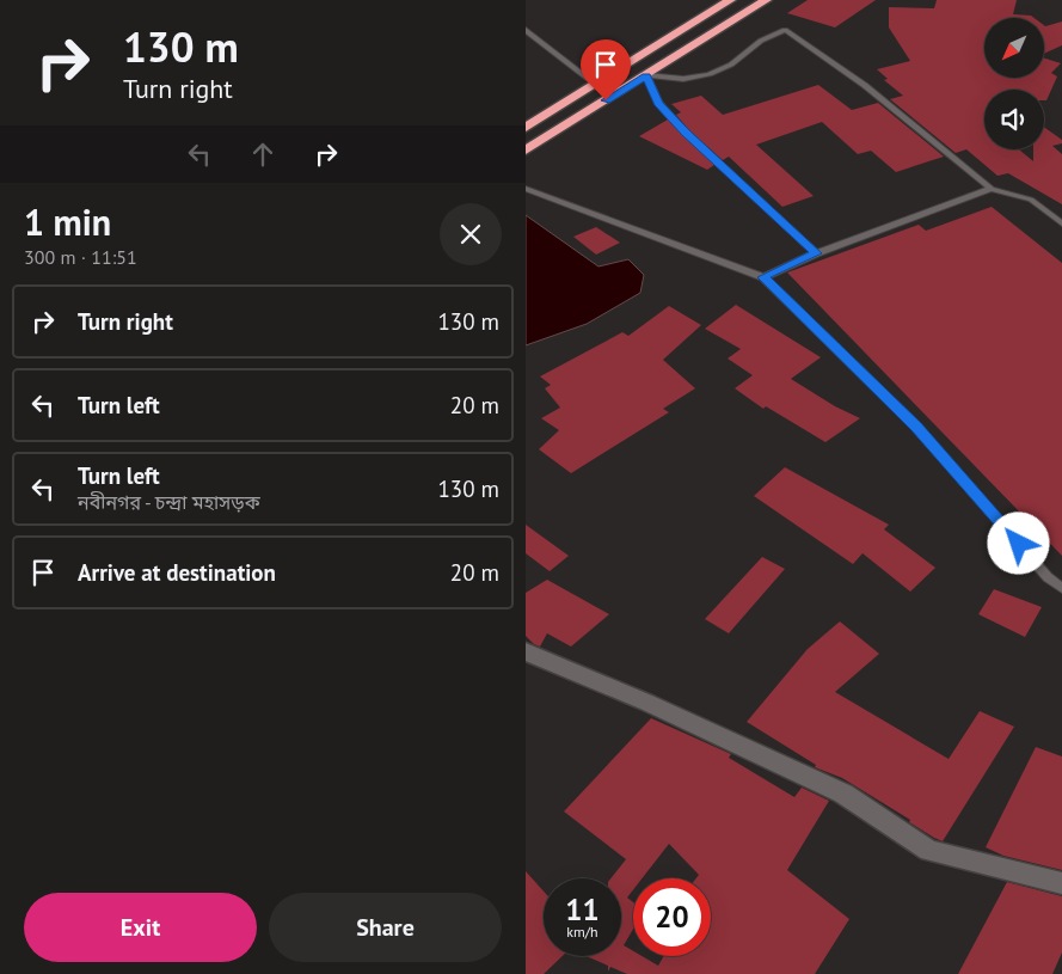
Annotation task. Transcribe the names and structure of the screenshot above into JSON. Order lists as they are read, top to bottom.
{
  "north": "bottom left",
  "page": {
    "turn": ["130 m", "Turn right"],
    "heading": ["1 min", "300 m · 11:51"],
    "list": [
      {
        "name": "Turn right",
        "value": "130 m"
      },
      {
        "name": "Turn left",
        "value": "20 m"
      },
      {
        "name": "Turn left",
        "note": "নবীনগর - চন্দ্রা মহাসড়ক",
        "value": "130 m"
      },
      {
        "name": "Arrive at destination",
        "value": "20 m"
      }
    ],
    "speed": "11 km/h",
    "limit": "20",
    "buttons": ["Exit", "Share"]
  }
}
